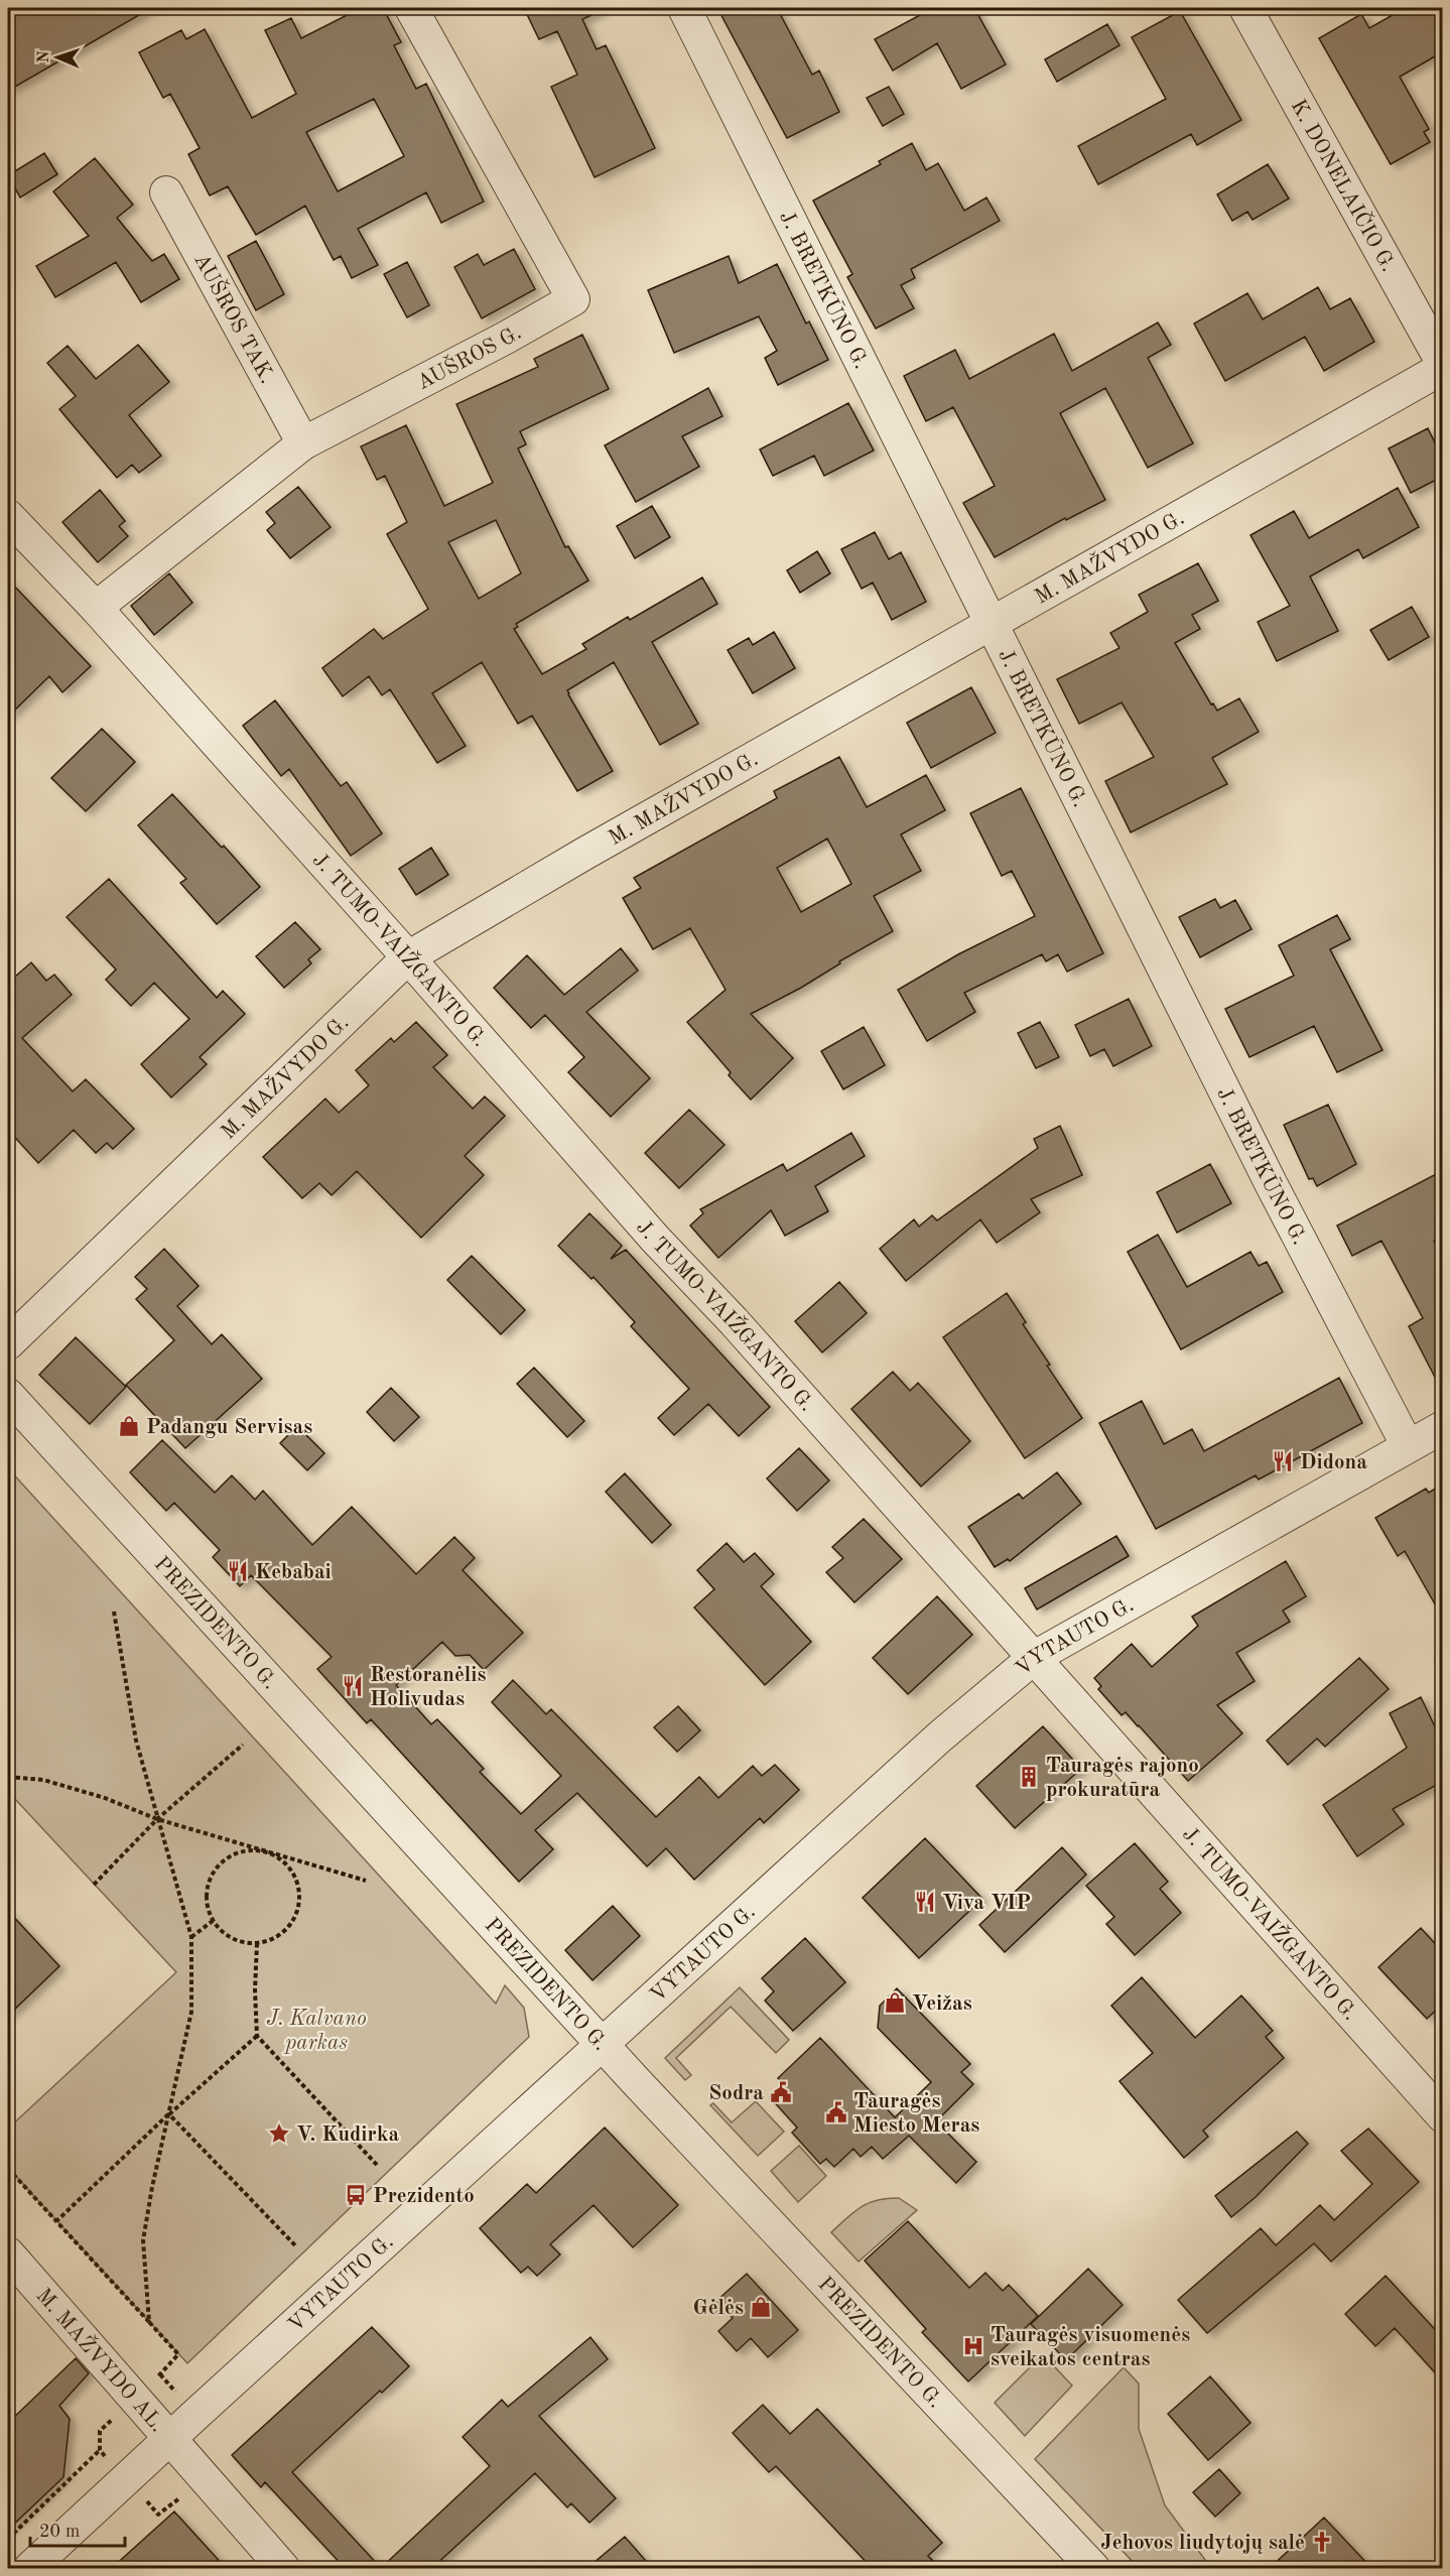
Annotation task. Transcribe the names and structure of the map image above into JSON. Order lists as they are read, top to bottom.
{
  "streets": {
    "street": [
      "K. DONELAIČIO G.",
      "J. BRETKŪNO G.",
      "AUŠROS TAK.",
      "AUŠROS G.",
      "M. MAŽVYDO G.",
      "J. TUMO-VAIŽGANTO G.",
      "PREZIDENTO G.",
      "VYTAUTO G.",
      "M. MAŽVYDO AL."
    ]
  },
  "crossings": [
    ["K. DONELAIČIO G.", "M. MAŽVYDO G."],
    ["J. BRETKŪNO G.", "M. MAŽVYDO G."],
    ["J. BRETKŪNO G.", "VYTAUTO G."],
    ["AUŠROS TAK.", "AUŠROS G."],
    ["AUŠROS G.", "J. TUMO-VAIŽGANTO G."],
    ["M. MAŽVYDO G.", "J. TUMO-VAIŽGANTO G."],
    ["J. TUMO-VAIŽGANTO G.", "VYTAUTO G."],
    ["PREZIDENTO G.", "VYTAUTO G."],
    ["VYTAUTO G.", "M. MAŽVYDO AL."]
  ],
  "parks": ["J. Kalvano parkas"],
  "places": {
    "shop": ["Padangu Servisas", "Veižas", "Gėlės"],
    "restaurant": [
      "Didona",
      "Kebabai",
      "Restoranėlis Holivudas",
      "Viva VIP"
    ],
    "building": ["Tauragės rajono prokuratūra"],
    "public building": ["Sodra", "Tauragės Miesto Meras"],
    "place": ["V. Kudirka"],
    "bus stop": ["Prezidento"],
    "hospital": ["Tauragės visuomenės sveikatos centras"],
    "church": ["Jehovos liudytojų salė"]
  },
  "scale_bar": "20 m",
  "north": "left"
}
